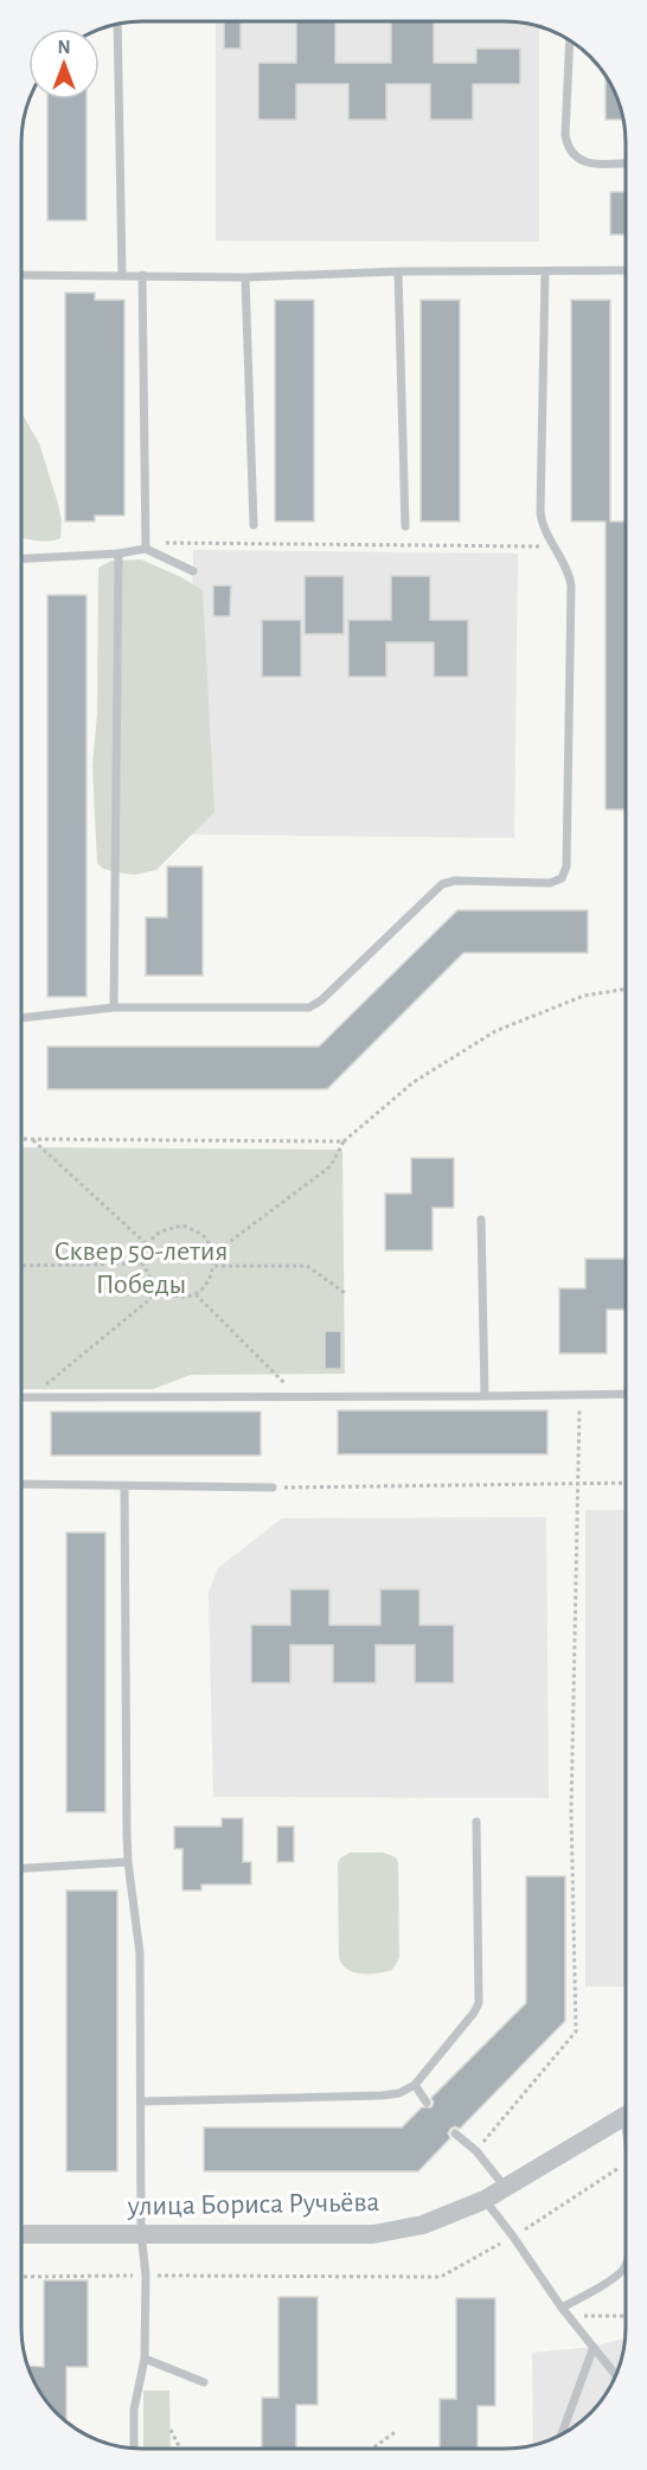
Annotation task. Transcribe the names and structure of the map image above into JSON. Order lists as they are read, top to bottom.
{
  "streets": {
    "street": ["улица Бориса Ручьёва"]
  },
  "parks": ["Сквер 50-летия Победы"],
  "north": "top"
}
